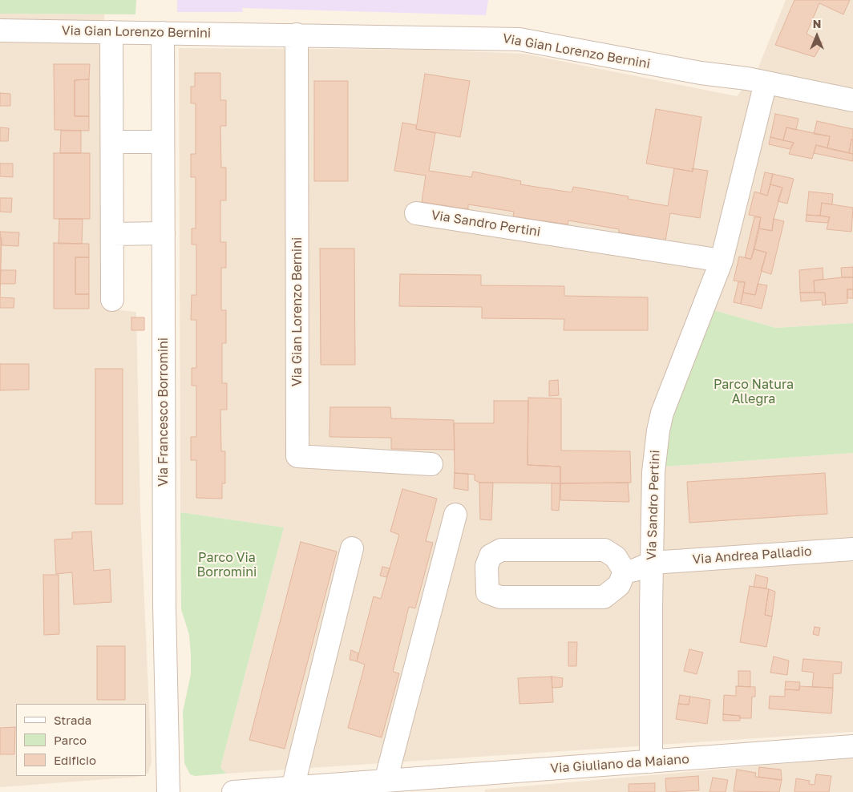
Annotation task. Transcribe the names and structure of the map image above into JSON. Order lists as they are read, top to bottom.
{
  "streets": {
    "street": [
      "Via Gian Lorenzo Bernini",
      "Via Sandro Pertini",
      "Via Francesco Borromini",
      "Via Andrea Palladio",
      "Via Giuliano da Maiano"
    ]
  },
  "crossings": [
    ["Via Gian Lorenzo Bernini", "Via Sandro Pertini"],
    ["Via Gian Lorenzo Bernini", "Via Francesco Borromini"],
    ["Via Sandro Pertini", "Via Andrea Palladio"],
    ["Via Sandro Pertini", "Via Giuliano da Maiano"]
  ],
  "parks": ["Parco Natura Allegra", "Parco Via Borromini"],
  "legend": ["Strada", "Parco", "Edificio"],
  "north": "top"
}
